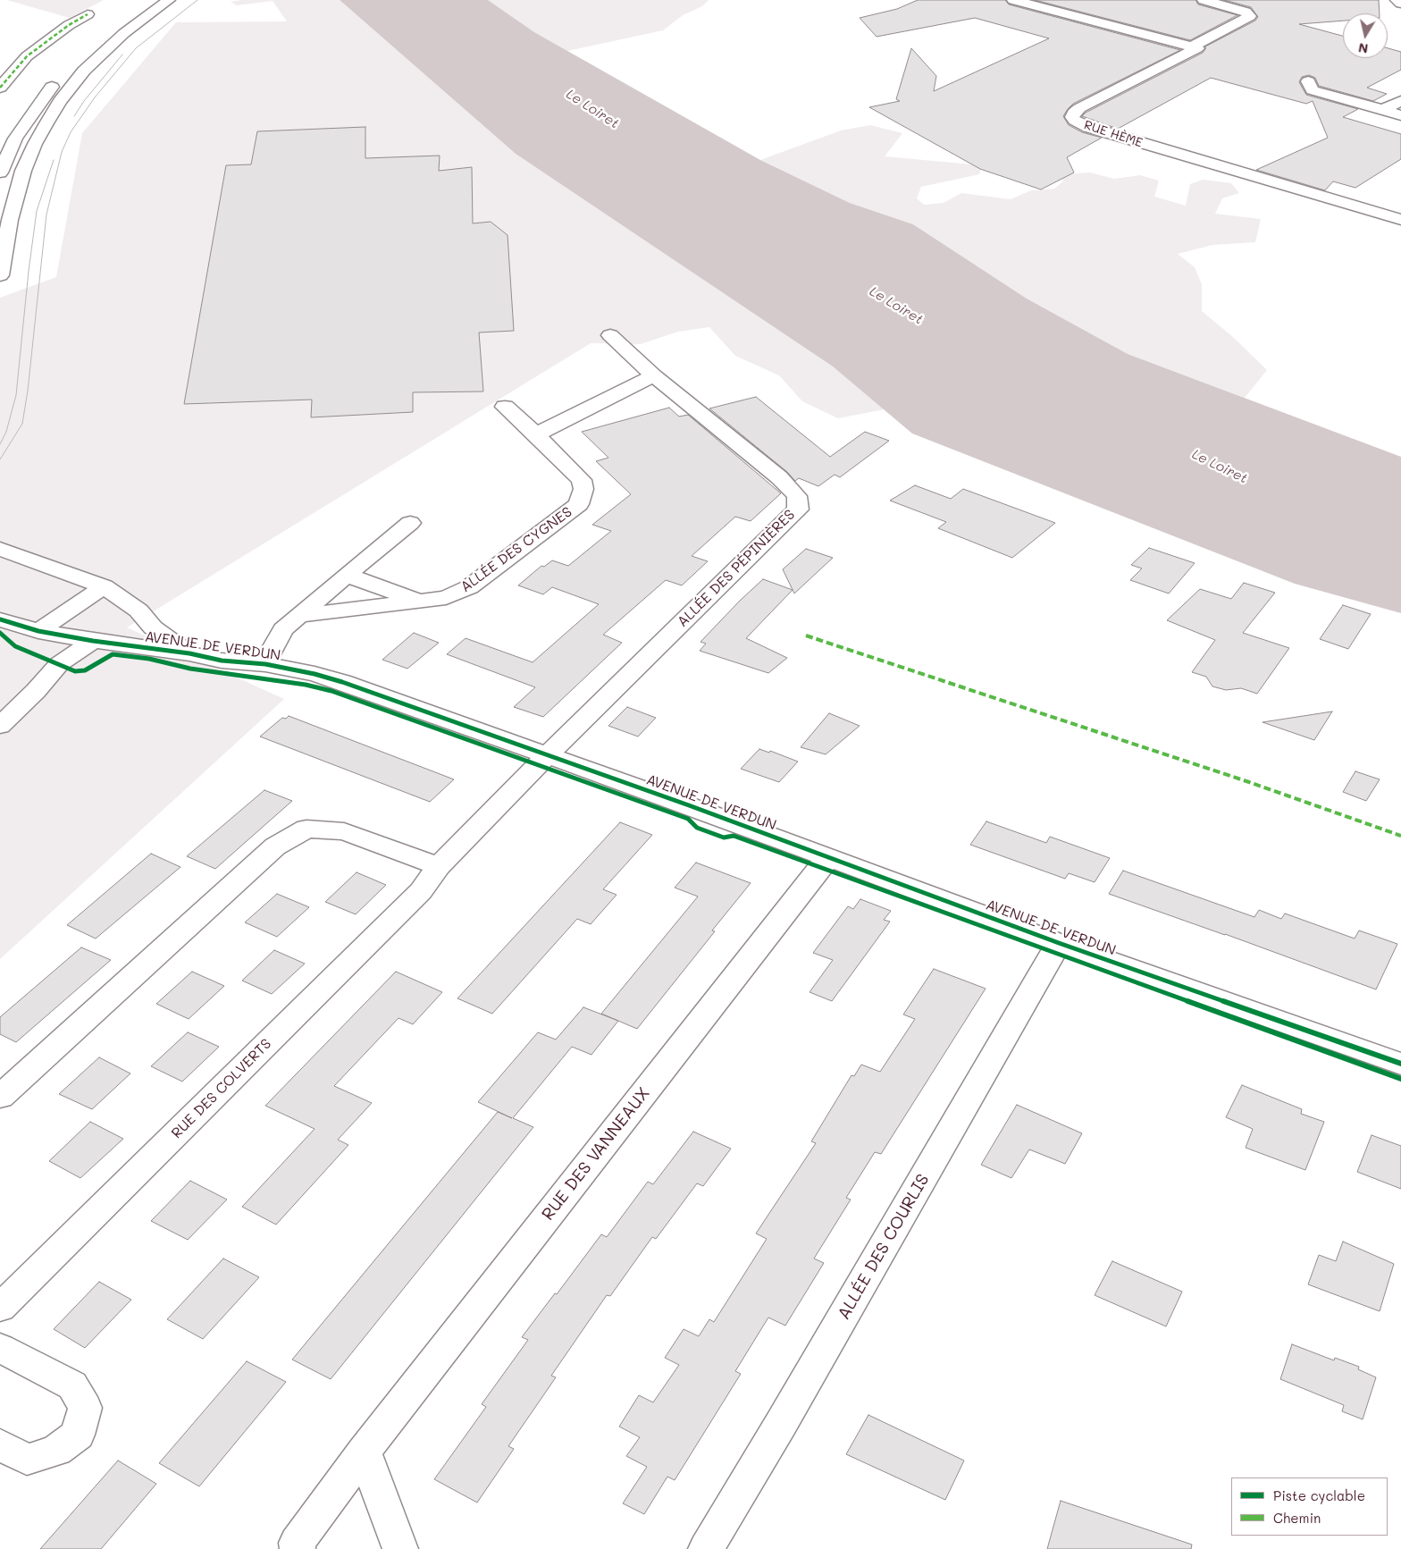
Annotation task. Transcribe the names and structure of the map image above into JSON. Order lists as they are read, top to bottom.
{
  "streets": {
    "street": [
      "RUE HÈME",
      "ALLÉE DES CYGNES",
      "ALLÉE DES PÉPINIÈRES",
      "AVENUE DE VERDUN",
      "RUE DES COLVERTS",
      "RUE DES VANNEAUX",
      "ALLÉE DES COURLIS"
    ]
  },
  "crossings": [
    ["ALLÉE DES PÉPINIÈRES", "AVENUE DE VERDUN"],
    ["ALLÉE DES PÉPINIÈRES", "RUE DES COLVERTS"],
    ["AVENUE DE VERDUN", "RUE DES COLVERTS"],
    ["AVENUE DE VERDUN", "RUE DES VANNEAUX"],
    ["AVENUE DE VERDUN", "ALLÉE DES COURLIS"]
  ],
  "water": ["Le Loiret"],
  "legend": ["Piste cyclable", "Chemin"],
  "north": "bottom"
}
